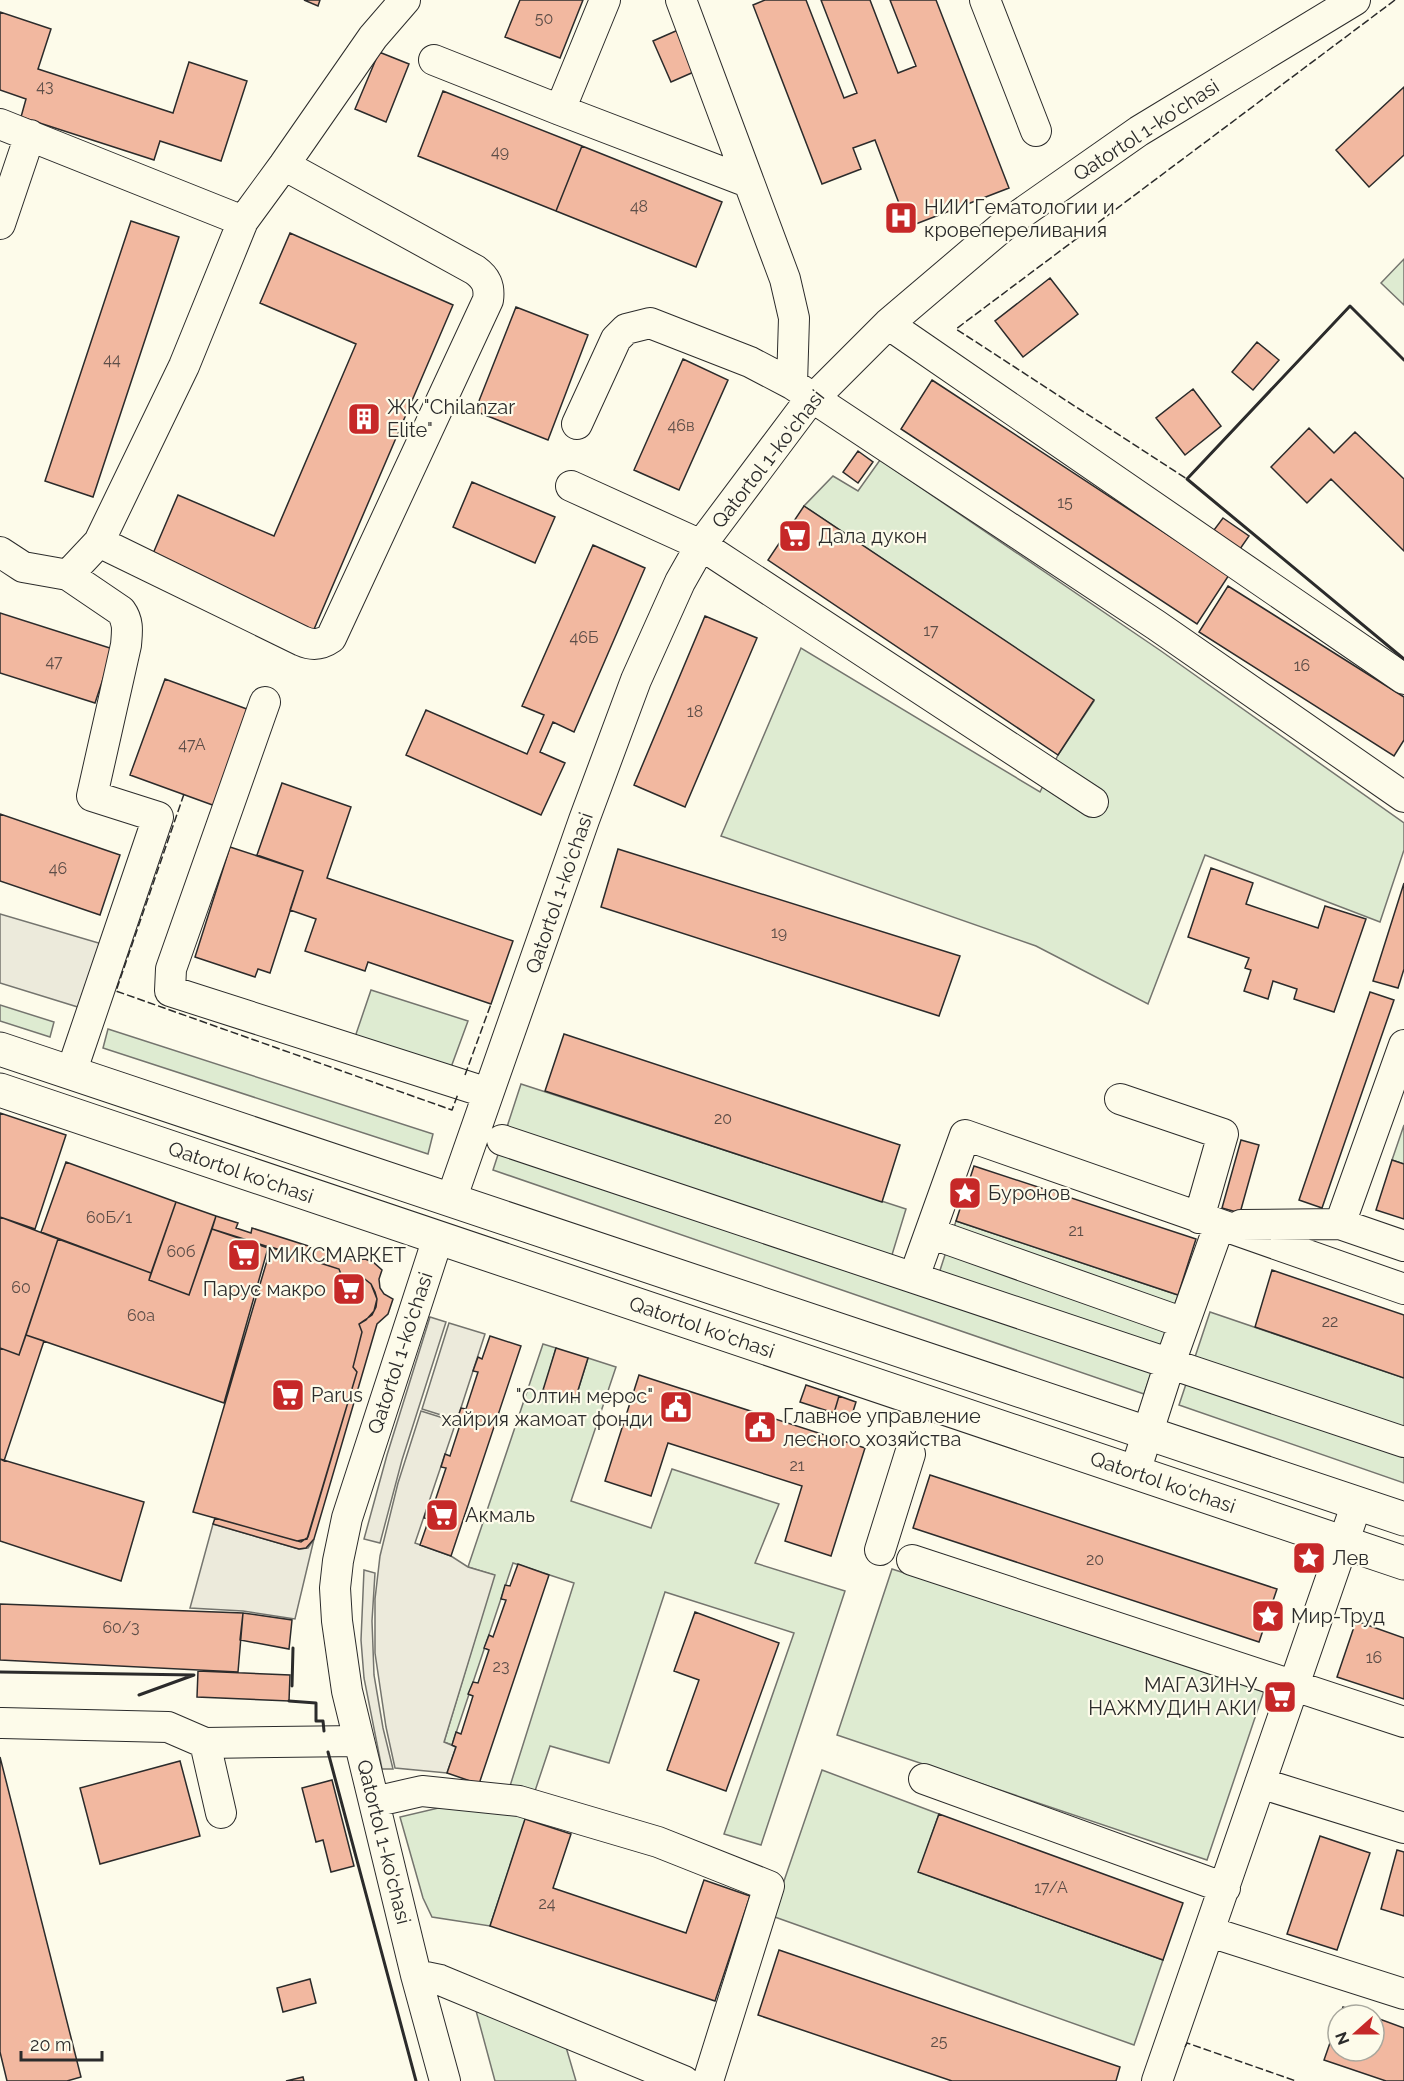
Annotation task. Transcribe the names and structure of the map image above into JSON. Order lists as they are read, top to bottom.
{
  "streets": {
    "main road": ["Qatortol 1-ko'chasi", "Qatortol ko'chasi"]
  },
  "crossings": [
    ["Qatortol 1-ko'chasi", "Qatortol ko'chasi"]
  ],
  "places": {
    "hospital": ["НИИ Гематологии и кровепереливания"],
    "building": ["ЖК \"Chilanzar Elite\""],
    "supermarket": [
      "Дала дукон",
      "МИКСМАРКЕТ",
      "Парус макро",
      "Parus",
      "Акмаль",
      "МАГАЗИН У НАЖМУДИН АКИ"
    ],
    "place": ["Буронов", "Лев", "Мир-Труд"],
    "public building": ["\"Олтин мерос\" хайрия жамоат фонди", "Главное управление лесного хозяйства"]
  },
  "house_numbers": [
    "50",
    "43",
    "49",
    "48",
    "44",
    "46в",
    "15",
    "17",
    "46Б",
    "47",
    "16",
    "18",
    "47A",
    "46",
    "19",
    "20",
    "60Б/1",
    "21",
    "60б",
    "60",
    "60a",
    "22",
    "21",
    "20",
    "60/3",
    "16",
    "23",
    "17/А",
    "24",
    "25"
  ],
  "scale_bar": "20 m",
  "north": "left"
}
